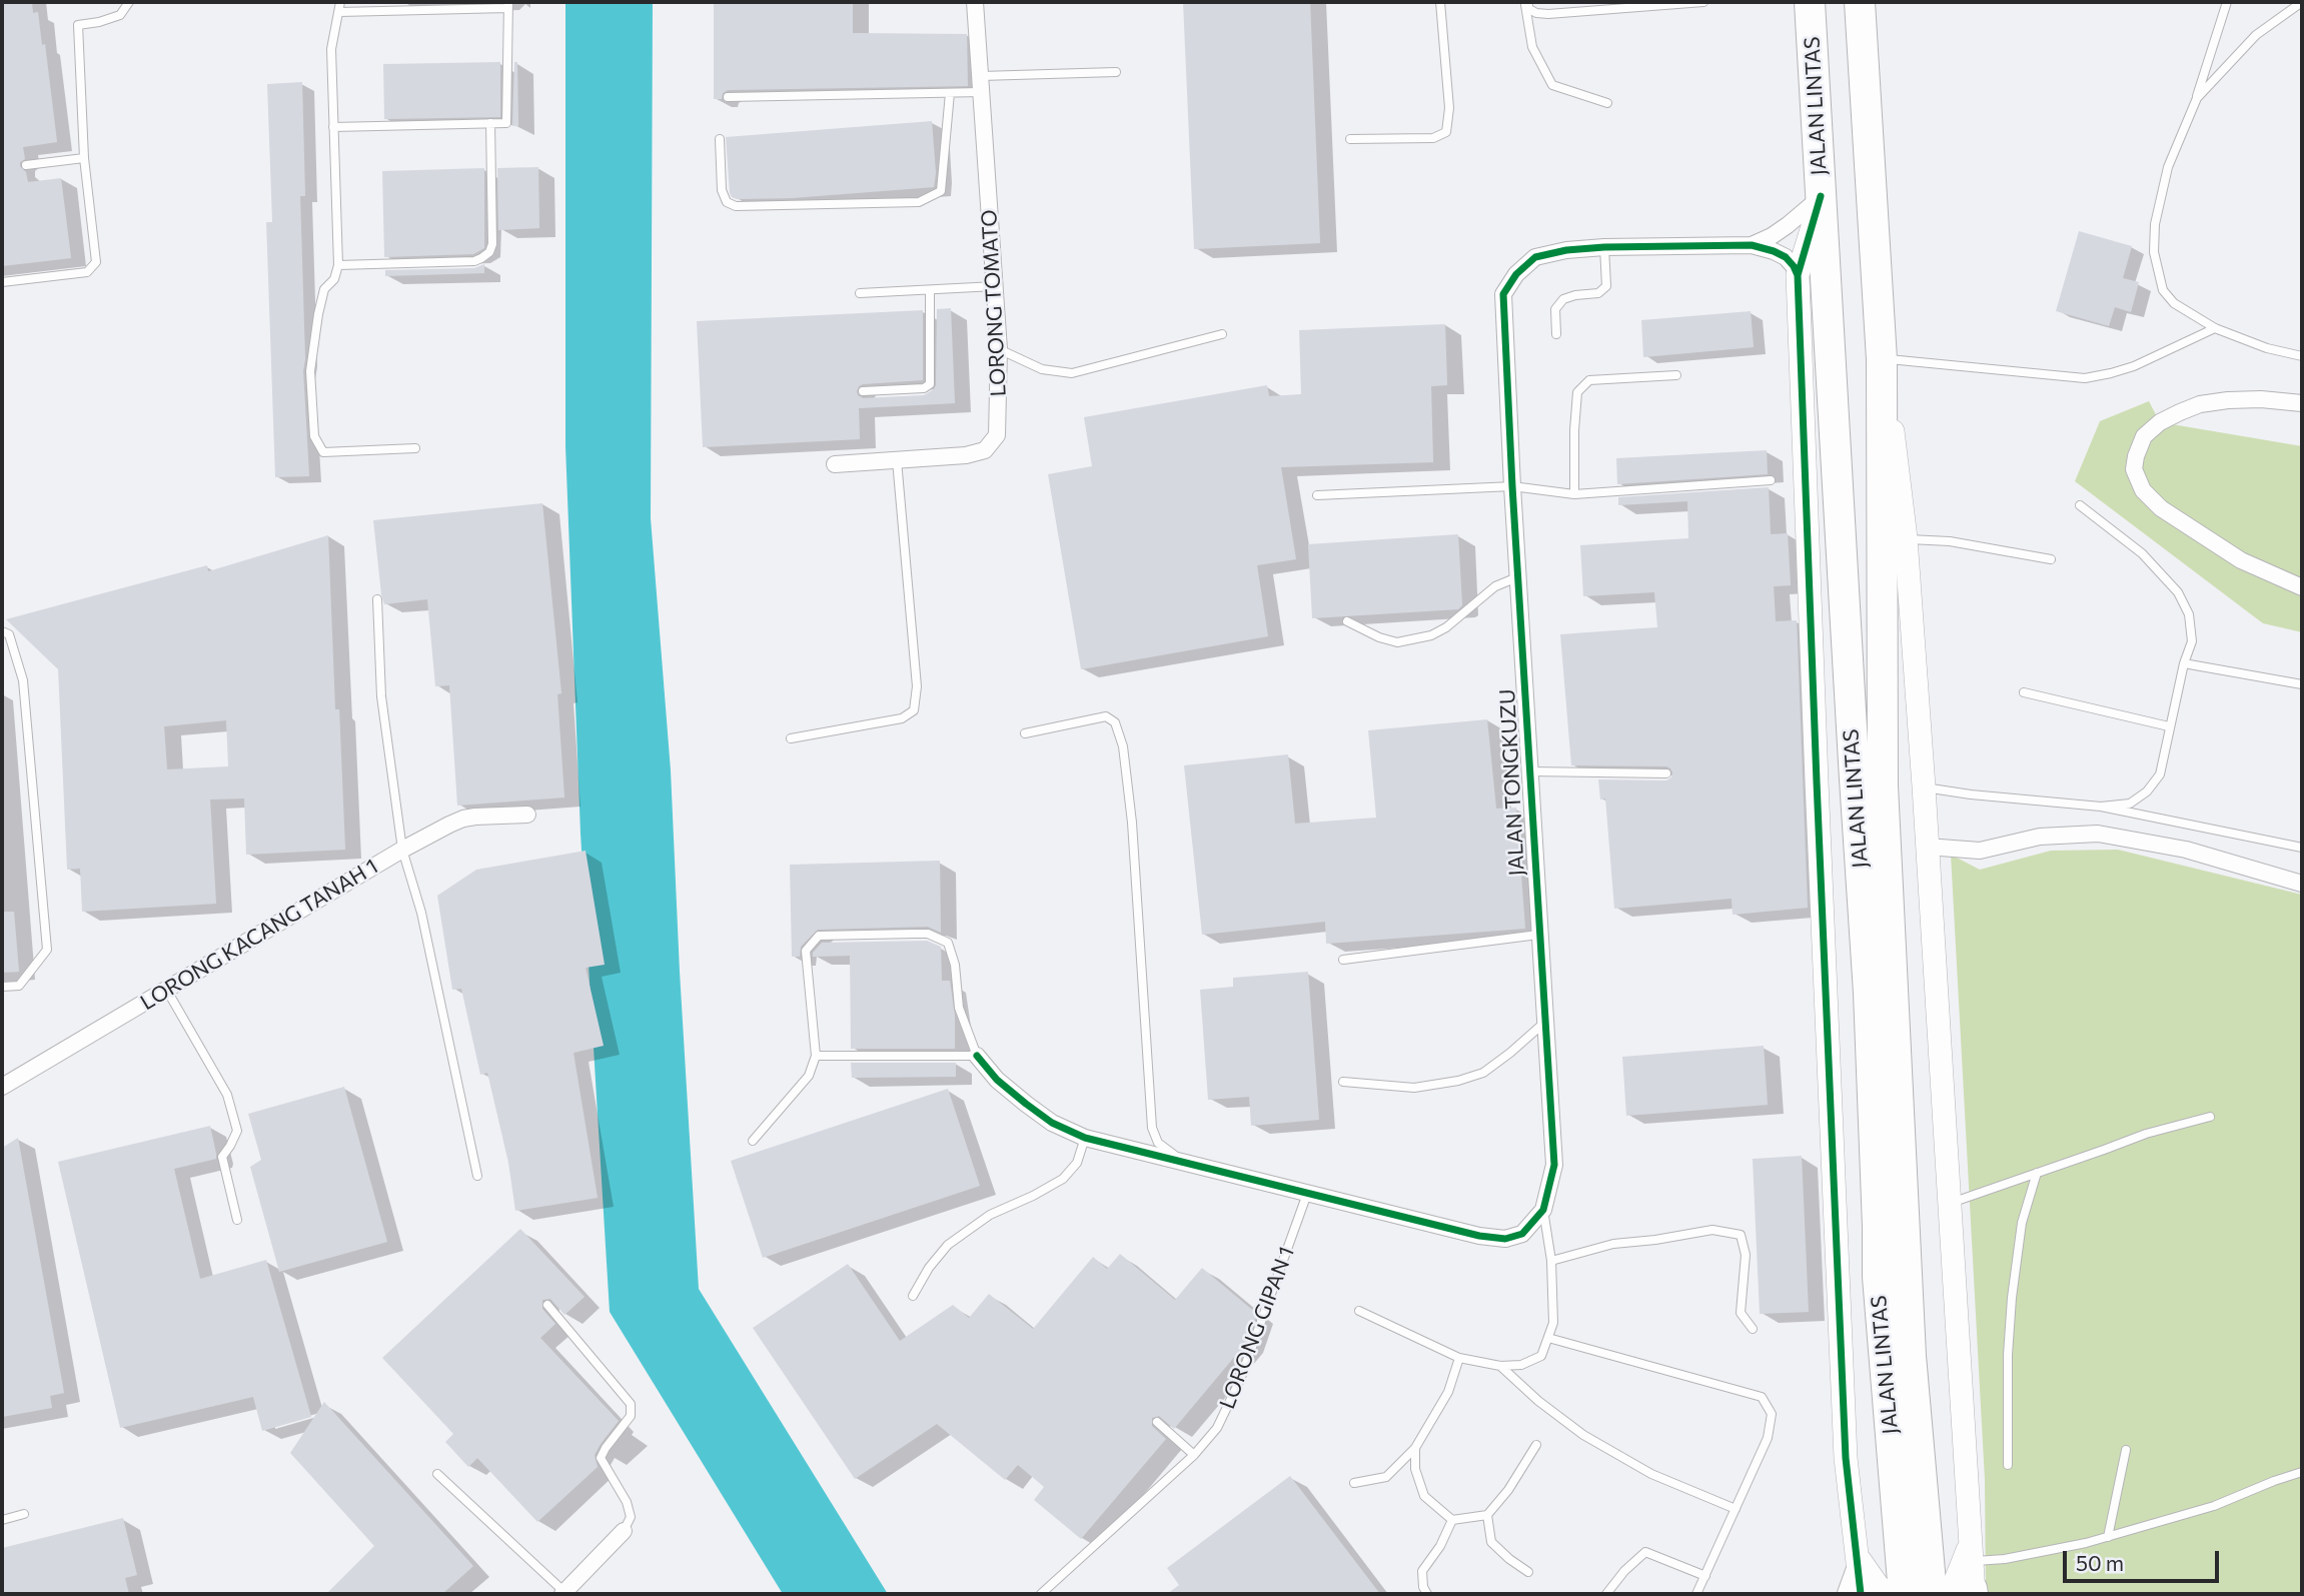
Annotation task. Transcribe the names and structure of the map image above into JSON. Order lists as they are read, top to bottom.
{
  "streets": {
    "highway": ["JALAN LINTAS"],
    "street": ["LORONG TOMATO", "JALAN TONGKUZU", "LORONG KACANG TANAH 1"],
    "lane": ["LORONG GIPAN 1"]
  },
  "crossings": [
    ["JALAN LINTAS", "JALAN TONGKUZU"]
  ],
  "scale_bar": "50 m"
}
